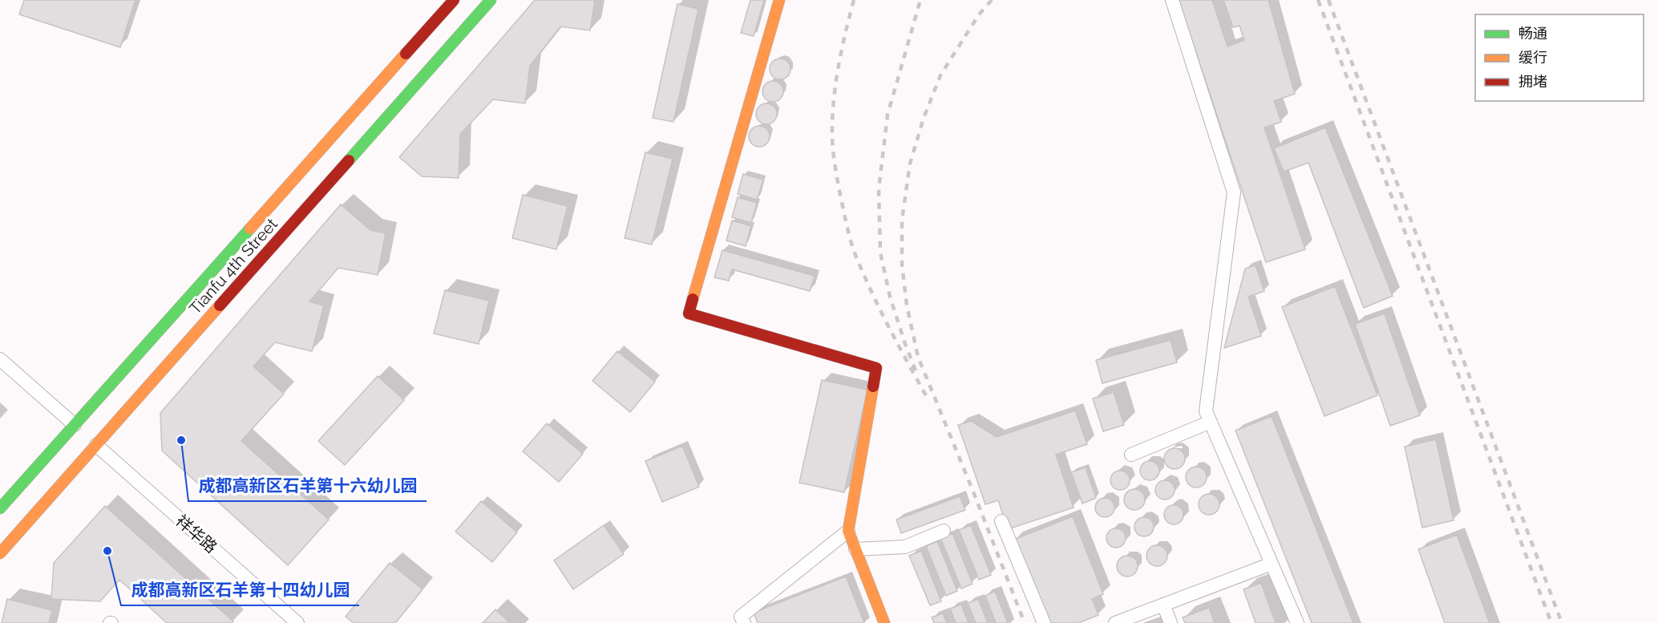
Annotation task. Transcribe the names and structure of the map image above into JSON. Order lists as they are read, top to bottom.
{
  "streets": {
    "main road": ["Tianfu 4th Street"],
    "street": ["祥华路"]
  },
  "crossings": [
    ["Tianfu 4th Street", "祥华路"]
  ],
  "places": ["成都高新区石羊第十六幼儿园", "成都高新区石羊第十四幼儿园"],
  "legend": ["畅通", "缓行", "拥堵"]
}
